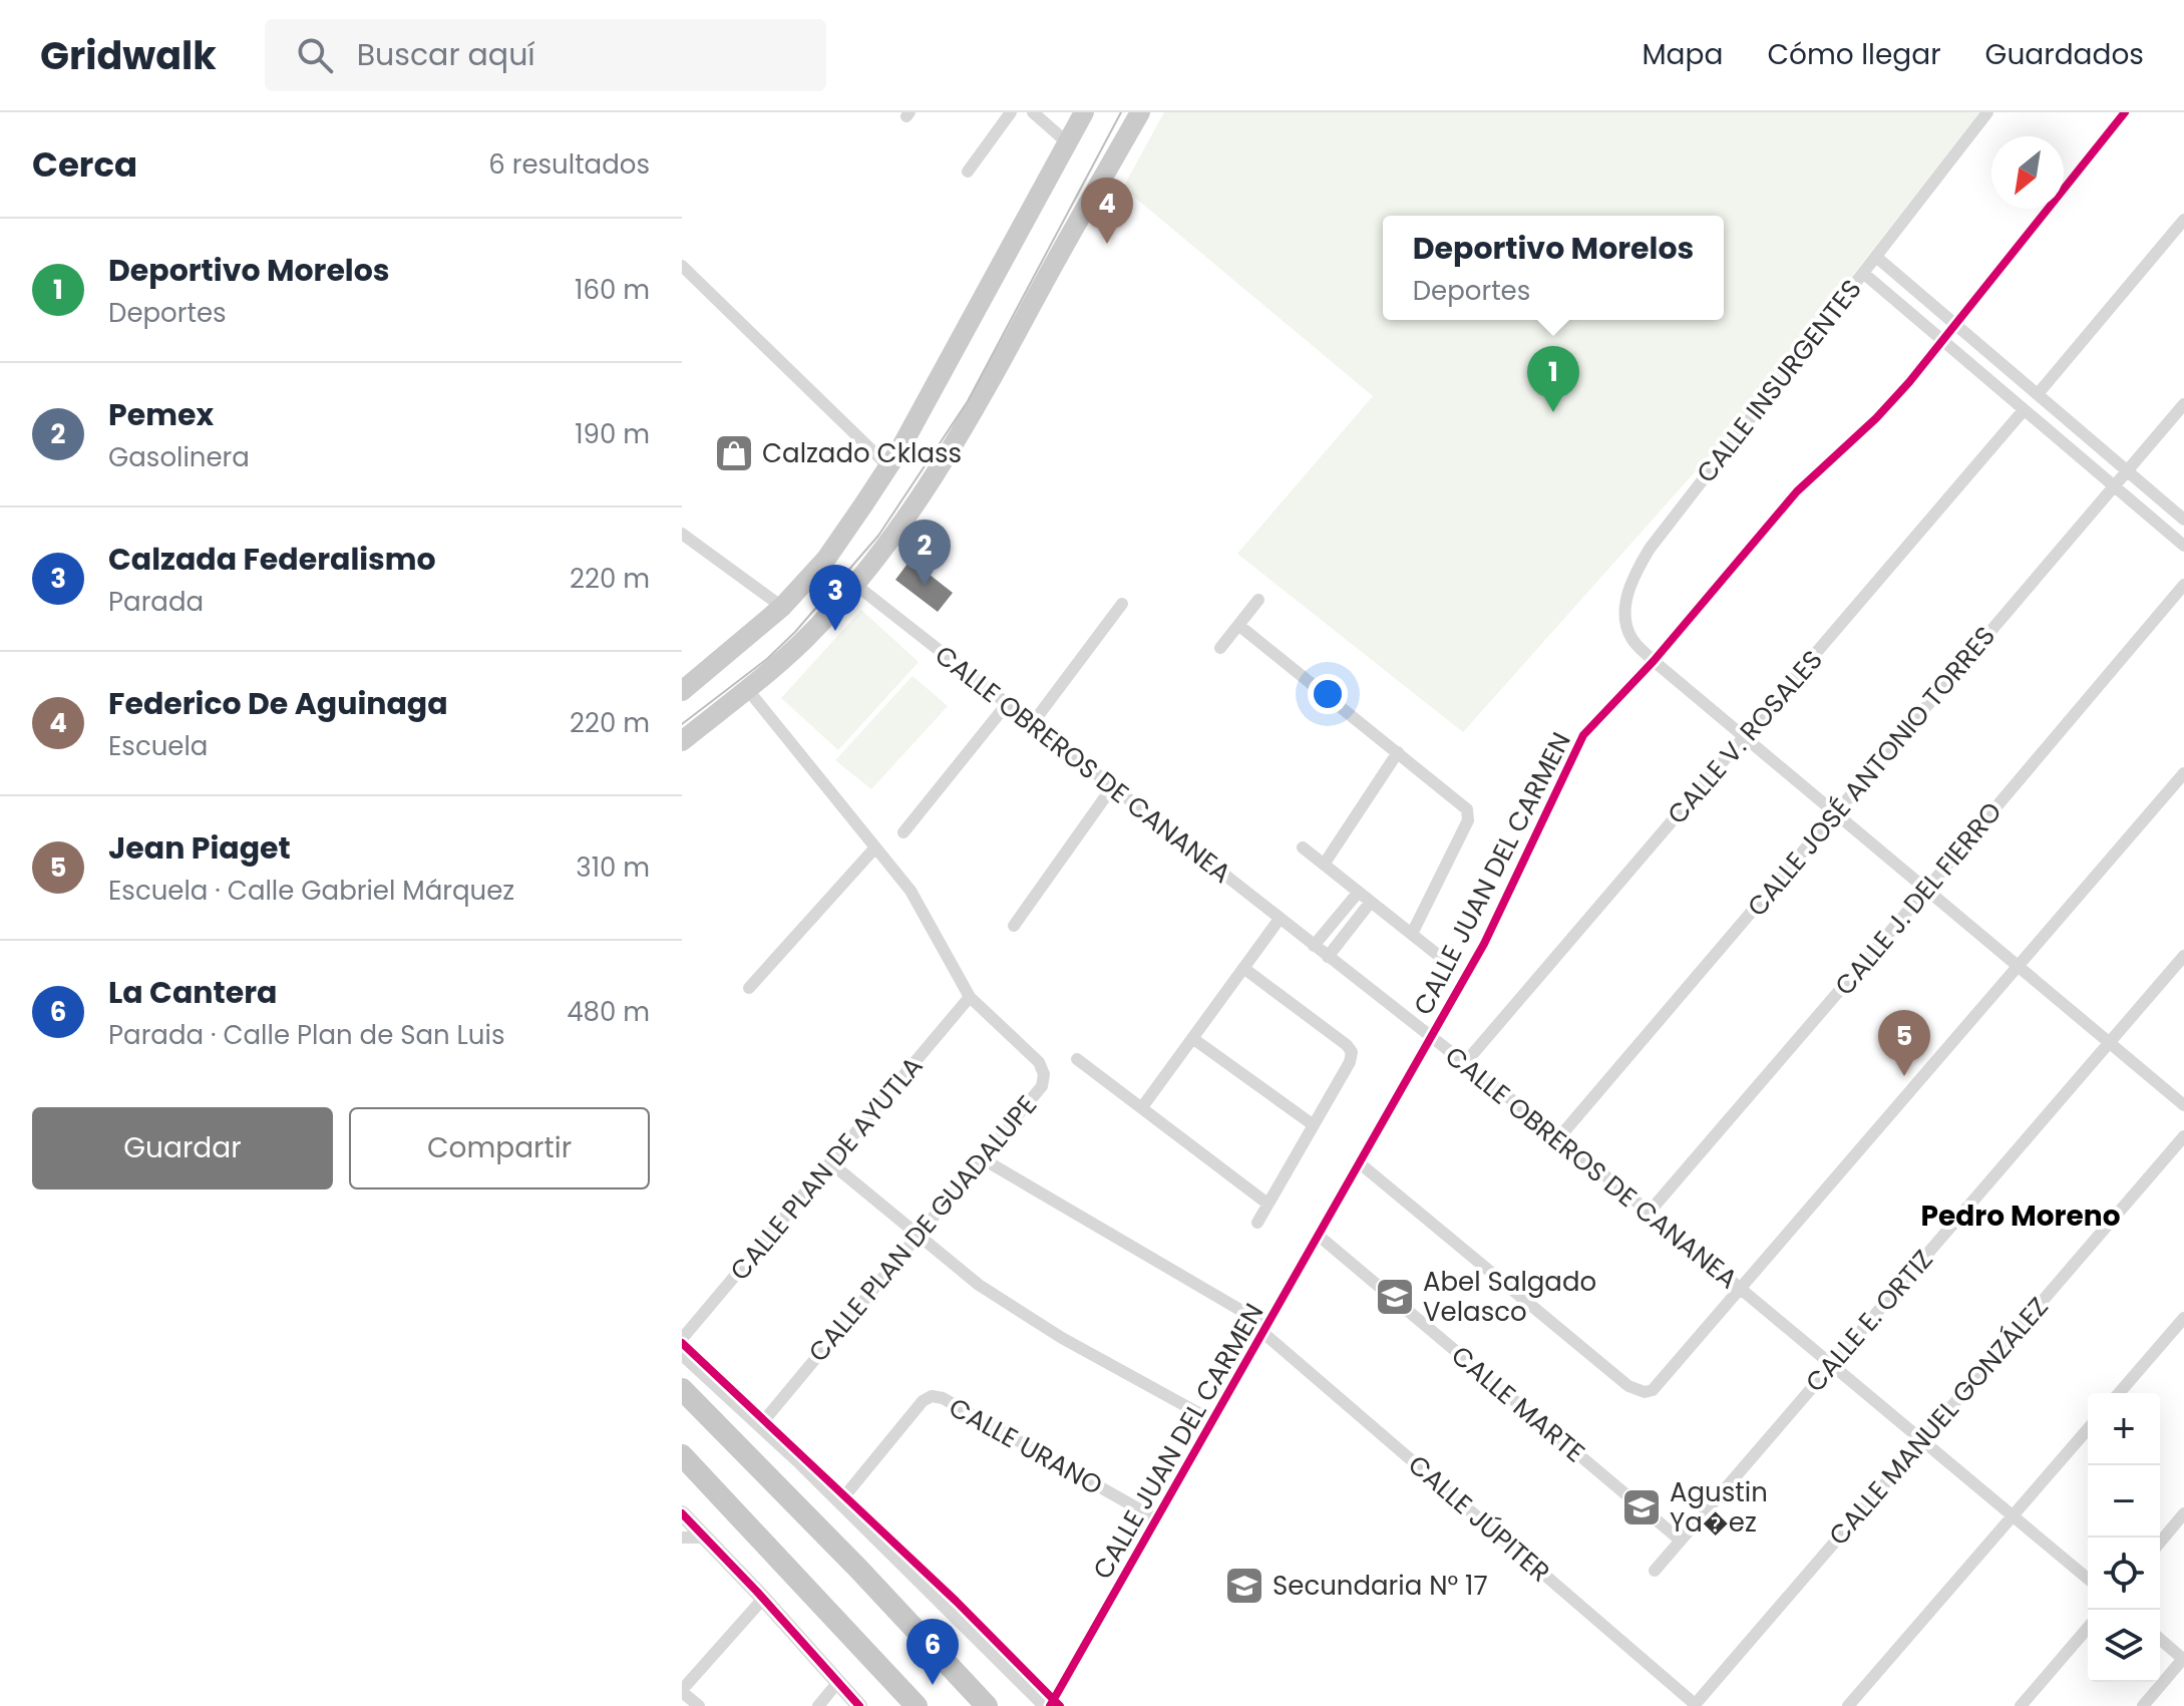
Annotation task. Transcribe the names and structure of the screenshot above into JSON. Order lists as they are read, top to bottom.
{
  "streets": {
    "street": [
      "CALLE INSURGENTES",
      "CALLE V. ROSALES",
      "CALLE OBREROS DE CANANEA",
      "CALLE JOSÉ ANTONIO TORRES",
      "CALLE JUAN DEL CARMEN",
      "CALLE J. DEL FIERRO",
      "CALLE PLAN DE AYUTLA",
      "CALLE PLAN DE GUADALUPE",
      "CALLE E. ORTIZ",
      "CALLE MARTE",
      "CALLE MANUEL GONZÁLEZ",
      "CALLE URANO",
      "CALLE JÚPITER"
    ]
  },
  "crossings": [
    ["CALLE INSURGENTES", "CALLE V. ROSALES"],
    ["CALLE INSURGENTES", "CALLE JOSÉ ANTONIO TORRES"],
    ["CALLE INSURGENTES", "CALLE JUAN DEL CARMEN"],
    ["CALLE INSURGENTES", "CALLE J. DEL FIERRO"],
    ["CALLE INSURGENTES", "CALLE E. ORTIZ"],
    ["CALLE V. ROSALES", "CALLE OBREROS DE CANANEA"],
    ["CALLE OBREROS DE CANANEA", "CALLE JOSÉ ANTONIO TORRES"],
    ["CALLE OBREROS DE CANANEA", "CALLE JUAN DEL CARMEN"],
    ["CALLE OBREROS DE CANANEA", "CALLE J. DEL FIERRO"],
    ["CALLE OBREROS DE CANANEA", "CALLE E. ORTIZ"],
    ["CALLE OBREROS DE CANANEA", "CALLE MANUEL GONZÁLEZ"],
    ["CALLE JUAN DEL CARMEN", "CALLE MARTE"],
    ["CALLE JUAN DEL CARMEN", "CALLE URANO"],
    ["CALLE JUAN DEL CARMEN", "CALLE JÚPITER"],
    ["CALLE PLAN DE AYUTLA", "CALLE PLAN DE GUADALUPE"],
    ["CALLE PLAN DE GUADALUPE", "CALLE JÚPITER"],
    ["CALLE E. ORTIZ", "CALLE MARTE"],
    ["CALLE MANUEL GONZÁLEZ", "CALLE JÚPITER"]
  ],
  "districts": ["Pedro Moreno"],
  "places": {
    "shop": ["Calzado Cklass"],
    "school or university": ["Abel Salgado Velasco", "Agustin Ya�ez", "Secundaria N° 17"]
  },
  "north": "bottom left",
  "page": {
    "header": "Gridwalk",
    "search": "Buscar aquí",
    "nav": ["Mapa", "Cómo llegar", "Guardados"],
    "heading": ["Cerca", "6 resultados"],
    "pins": [
      "4",
      "1",
      "2",
      "3",
      "5",
      "6"
    ],
    "popup": ["Deportivo Morelos", "Deportes"],
    "list": [
      {
        "mark": "1",
        "name": "Deportivo Morelos",
        "note": "Deportes",
        "value": "160 m"
      },
      {
        "mark": "2",
        "name": "Pemex",
        "note": "Gasolinera",
        "value": "190 m"
      },
      {
        "mark": "3",
        "name": "Calzada Federalismo",
        "note": "Parada",
        "value": "220 m"
      },
      {
        "mark": "4",
        "name": "Federico De Aguinaga",
        "note": "Escuela",
        "value": "220 m"
      },
      {
        "mark": "5",
        "name": "Jean Piaget",
        "note": "Escuela · Calle Gabriel Márquez",
        "value": "310 m"
      },
      {
        "mark": "6",
        "name": "La Cantera",
        "note": "Parada · Calle Plan de San Luis",
        "value": "480 m"
      }
    ],
    "buttons": ["Guardar", "Compartir"],
    "map_buttons": ["+", "−"]
  }
}
